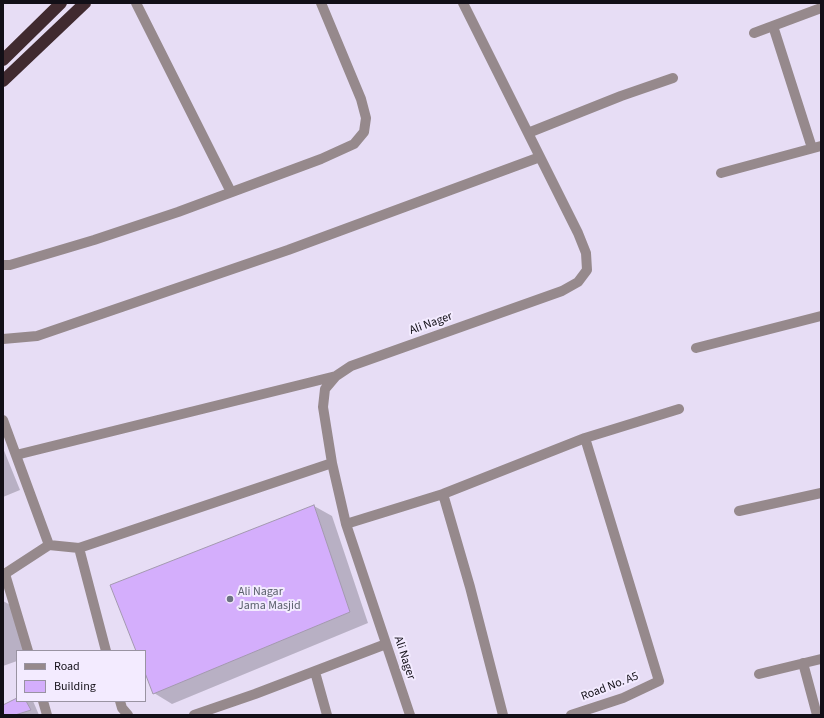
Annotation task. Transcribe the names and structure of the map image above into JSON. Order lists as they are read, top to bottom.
{
  "streets": {
    "street": ["Ali Nager", "Road No. A5"]
  },
  "places": ["Ali Nagar Jama Masjid"],
  "legend": ["Road", "Building"]
}
